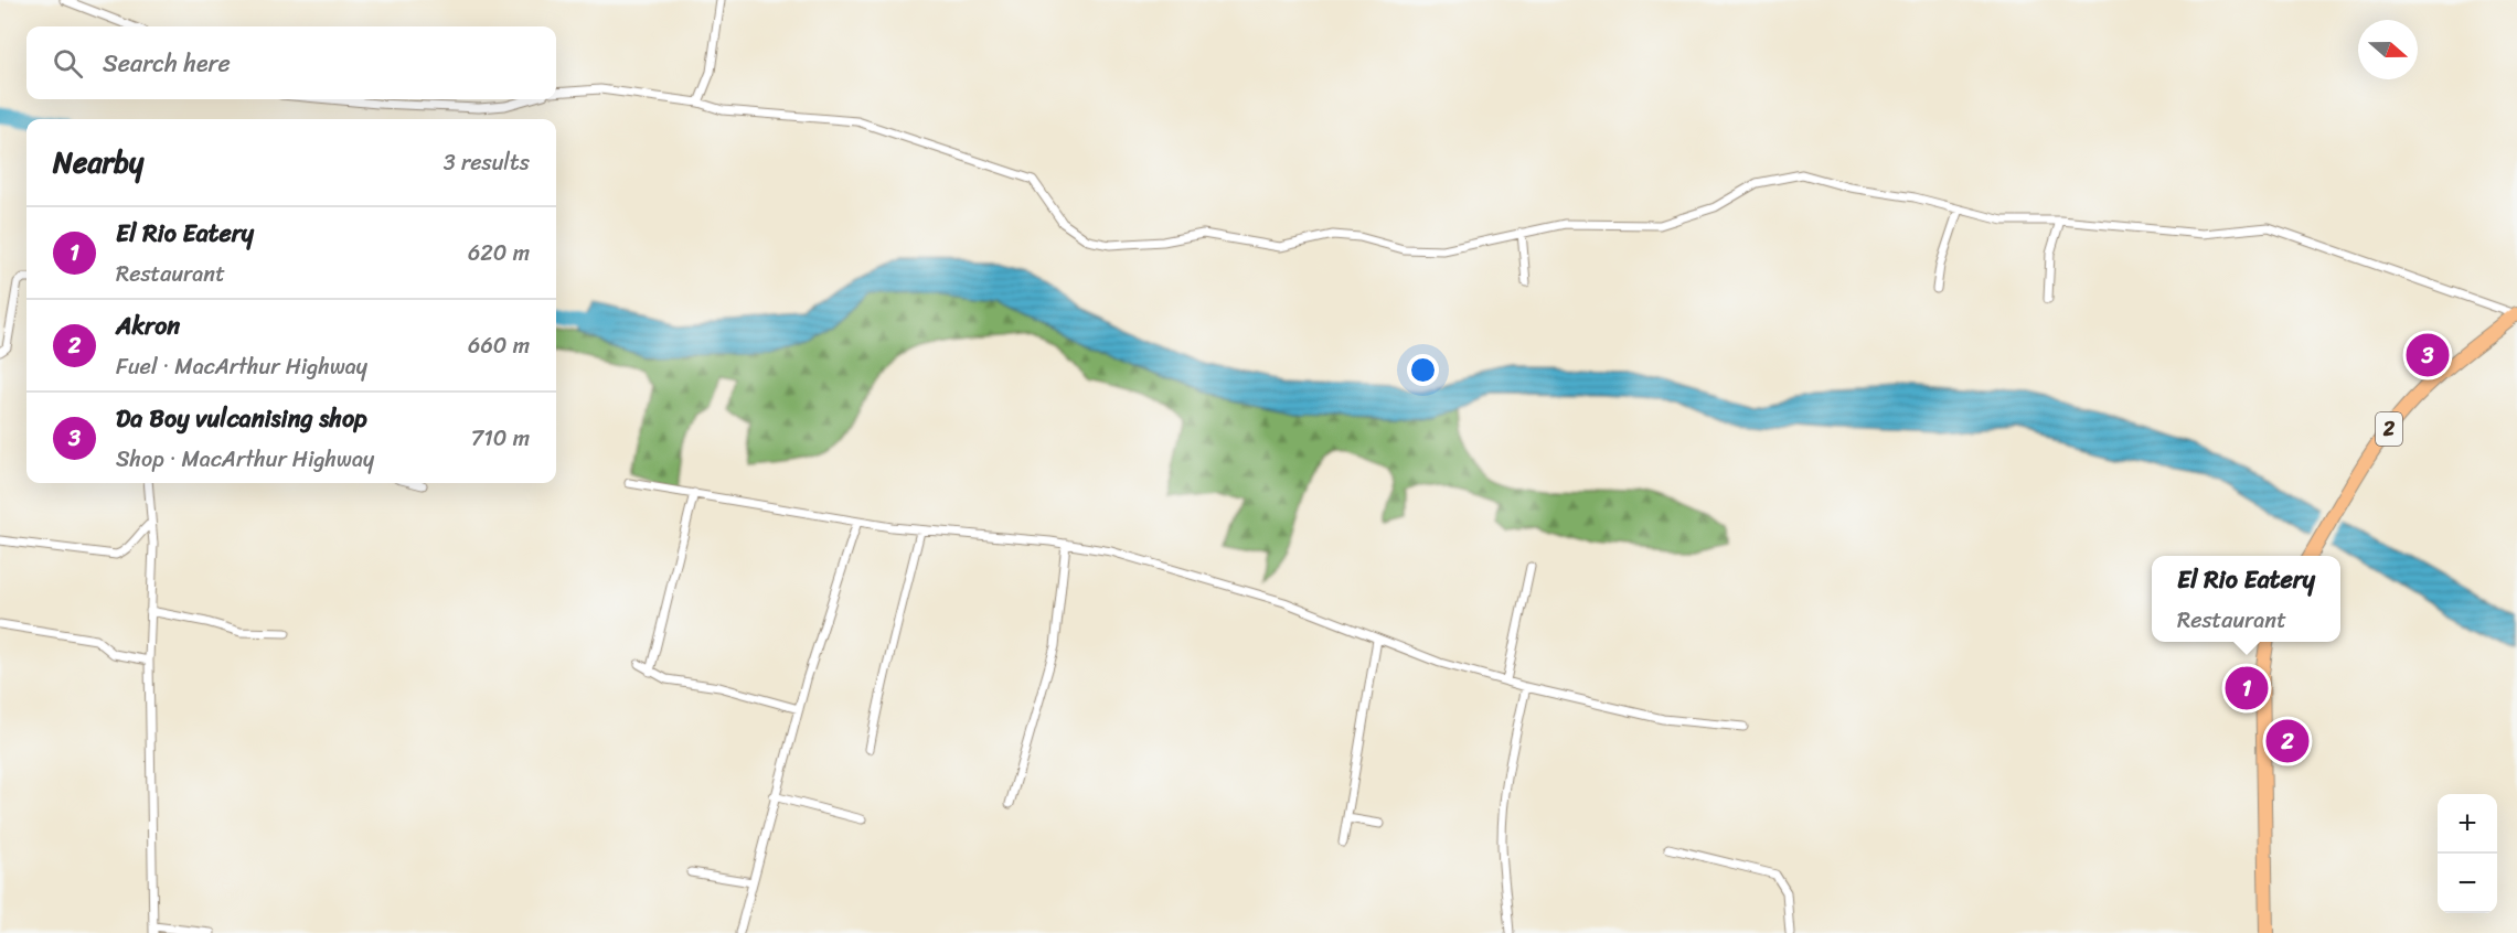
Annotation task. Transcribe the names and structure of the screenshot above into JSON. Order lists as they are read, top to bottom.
{
  "streets": {
    "highway": ["2"]
  },
  "north": "right",
  "page": {
    "search": "Search here",
    "heading": ["Nearby", "3 results"],
    "list": [
      {
        "mark": "1",
        "name": "El Rio Eatery",
        "note": "Restaurant",
        "value": "620 m"
      },
      {
        "mark": "2",
        "name": "Akron",
        "note": "Fuel · MacArthur Highway",
        "value": "660 m"
      },
      {
        "mark": "3",
        "name": "Da Boy vulcanising shop",
        "note": "Shop · MacArthur Highway",
        "value": "710 m"
      }
    ],
    "pins": ["3", "1", "2"],
    "popup": ["El Rio Eatery", "Restaurant"],
    "map_buttons": ["+", "−"]
  }
}
